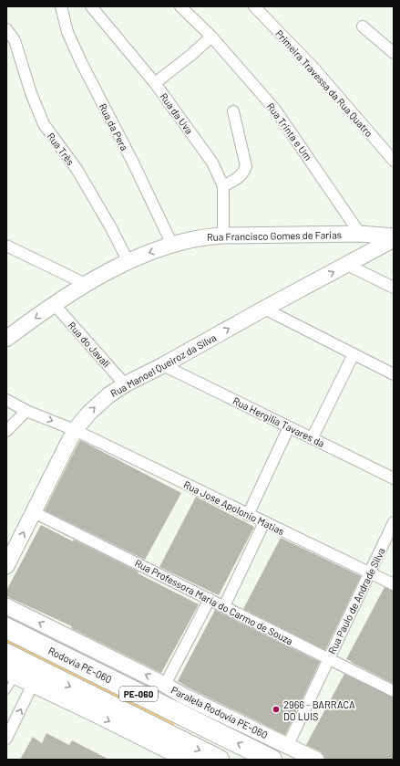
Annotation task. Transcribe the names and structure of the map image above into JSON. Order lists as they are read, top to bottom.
{
  "streets": {
    "highway": ["Rodovia PE-060", "PE-060"],
    "street": [
      "Primeira Travessa da Rua Quatro",
      "Rua da Uva",
      "Rua da Pera",
      "Rua Trinta e Um",
      "Rua Três",
      "Rua Francisco Gomes de Farias",
      "Rua do Javali",
      "Rua Manoel Queiroz da Silva",
      "Rua Hergilia Tavares da",
      "Rua Jose Apolonio Matias",
      "Rua Paulo de Andrade Silva",
      "Rua Professora Maria do Carmo de Souza",
      "Paralela Rodovia PE-060"
    ]
  },
  "crossings": [
    ["Rua da Uva", "Rua Francisco Gomes de Farias"],
    ["Rua da Pera", "Rua Francisco Gomes de Farias"],
    ["Rua Trinta e Um", "Rua Francisco Gomes de Farias"],
    ["Rua Três", "Rua Francisco Gomes de Farias"],
    ["Rua Francisco Gomes de Farias", "Rua do Javali"],
    ["Rua Francisco Gomes de Farias", "Rua Manoel Queiroz da Silva"],
    ["Rua do Javali", "Rua Manoel Queiroz da Silva"],
    ["Rua Manoel Queiroz da Silva", "Rua Hergilia Tavares da"],
    ["Rua Manoel Queiroz da Silva", "Rua Jose Apolonio Matias"],
    ["Rua Manoel Queiroz da Silva", "Rua Professora Maria do Carmo de Souza"],
    ["Rua Jose Apolonio Matias", "Rua Paulo de Andrade Silva"],
    ["Rua Paulo de Andrade Silva", "Rua Professora Maria do Carmo de Souza"],
    ["Rua Paulo de Andrade Silva", "Paralela Rodovia PE-060"]
  ],
  "one_way": ["Rua Manoel Queiroz da Silva"],
  "places": ["2966 - BARRACA DO LUIS"]
}
